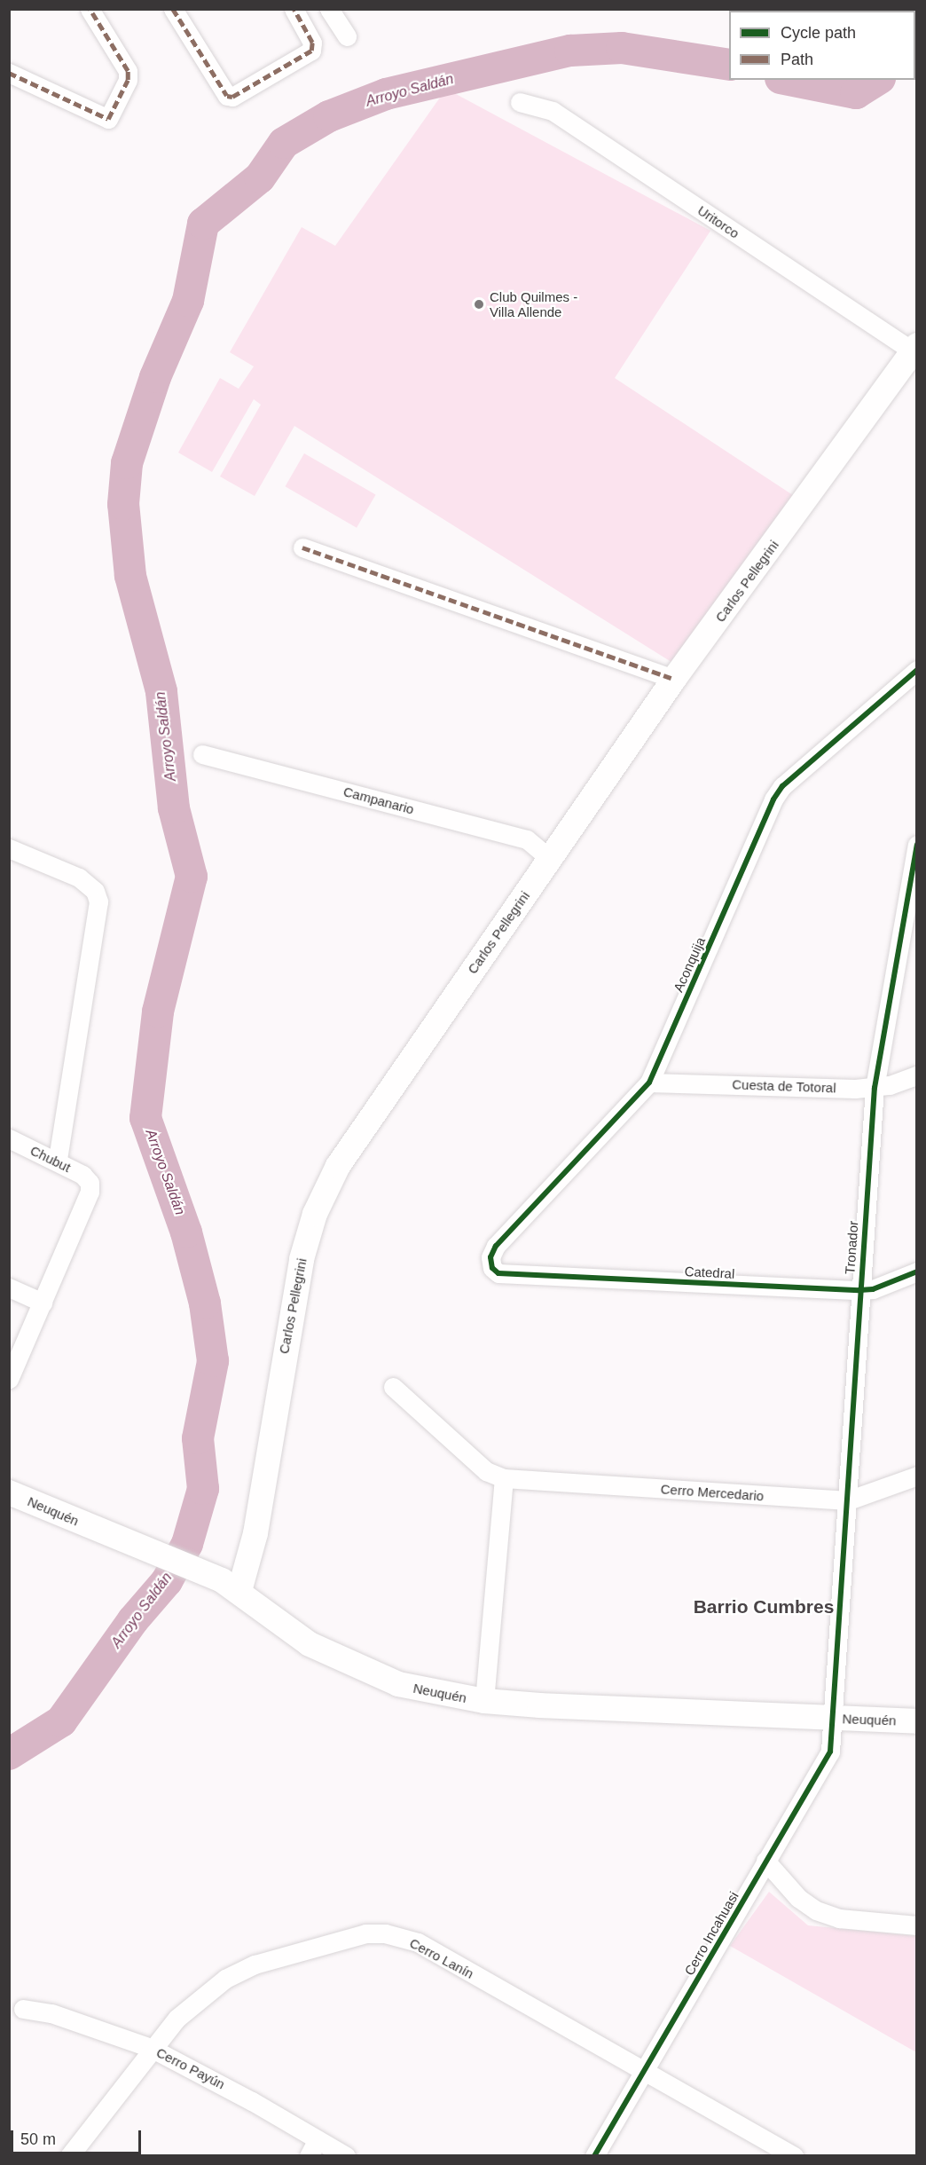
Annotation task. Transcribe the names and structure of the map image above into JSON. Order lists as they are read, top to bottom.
{
  "streets": {
    "main road": ["Carlos Pellegrini", "Neuquén"],
    "street": [
      "Uritorco",
      "Campanario",
      "Aconquija",
      "Cuesta de Totoral",
      "Chubut",
      "Tronador",
      "Catedral",
      "Cerro Mercedario",
      "Cerro Incahuasi",
      "Cerro Lanín",
      "Cerro Payún"
    ]
  },
  "crossings": [
    ["Uritorco", "Carlos Pellegrini"],
    ["Carlos Pellegrini", "Campanario"],
    ["Carlos Pellegrini", "Neuquén"],
    ["Aconquija", "Cuesta de Totoral"],
    ["Aconquija", "Catedral"],
    ["Cuesta de Totoral", "Tronador"],
    ["Tronador", "Catedral"],
    ["Tronador", "Cerro Mercedario"],
    ["Tronador", "Neuquén"],
    ["Tronador", "Cerro Incahuasi"],
    ["Neuquén", "Cerro Incahuasi"],
    ["Cerro Incahuasi", "Cerro Lanín"],
    ["Cerro Lanín", "Cerro Payún"]
  ],
  "districts": ["Barrio Cumbres"],
  "water": ["Arroyo Saldán"],
  "places": ["Club Quilmes - Villa Allende"],
  "legend": ["Cycle path", "Path"],
  "scale_bar": "50 m"
}
